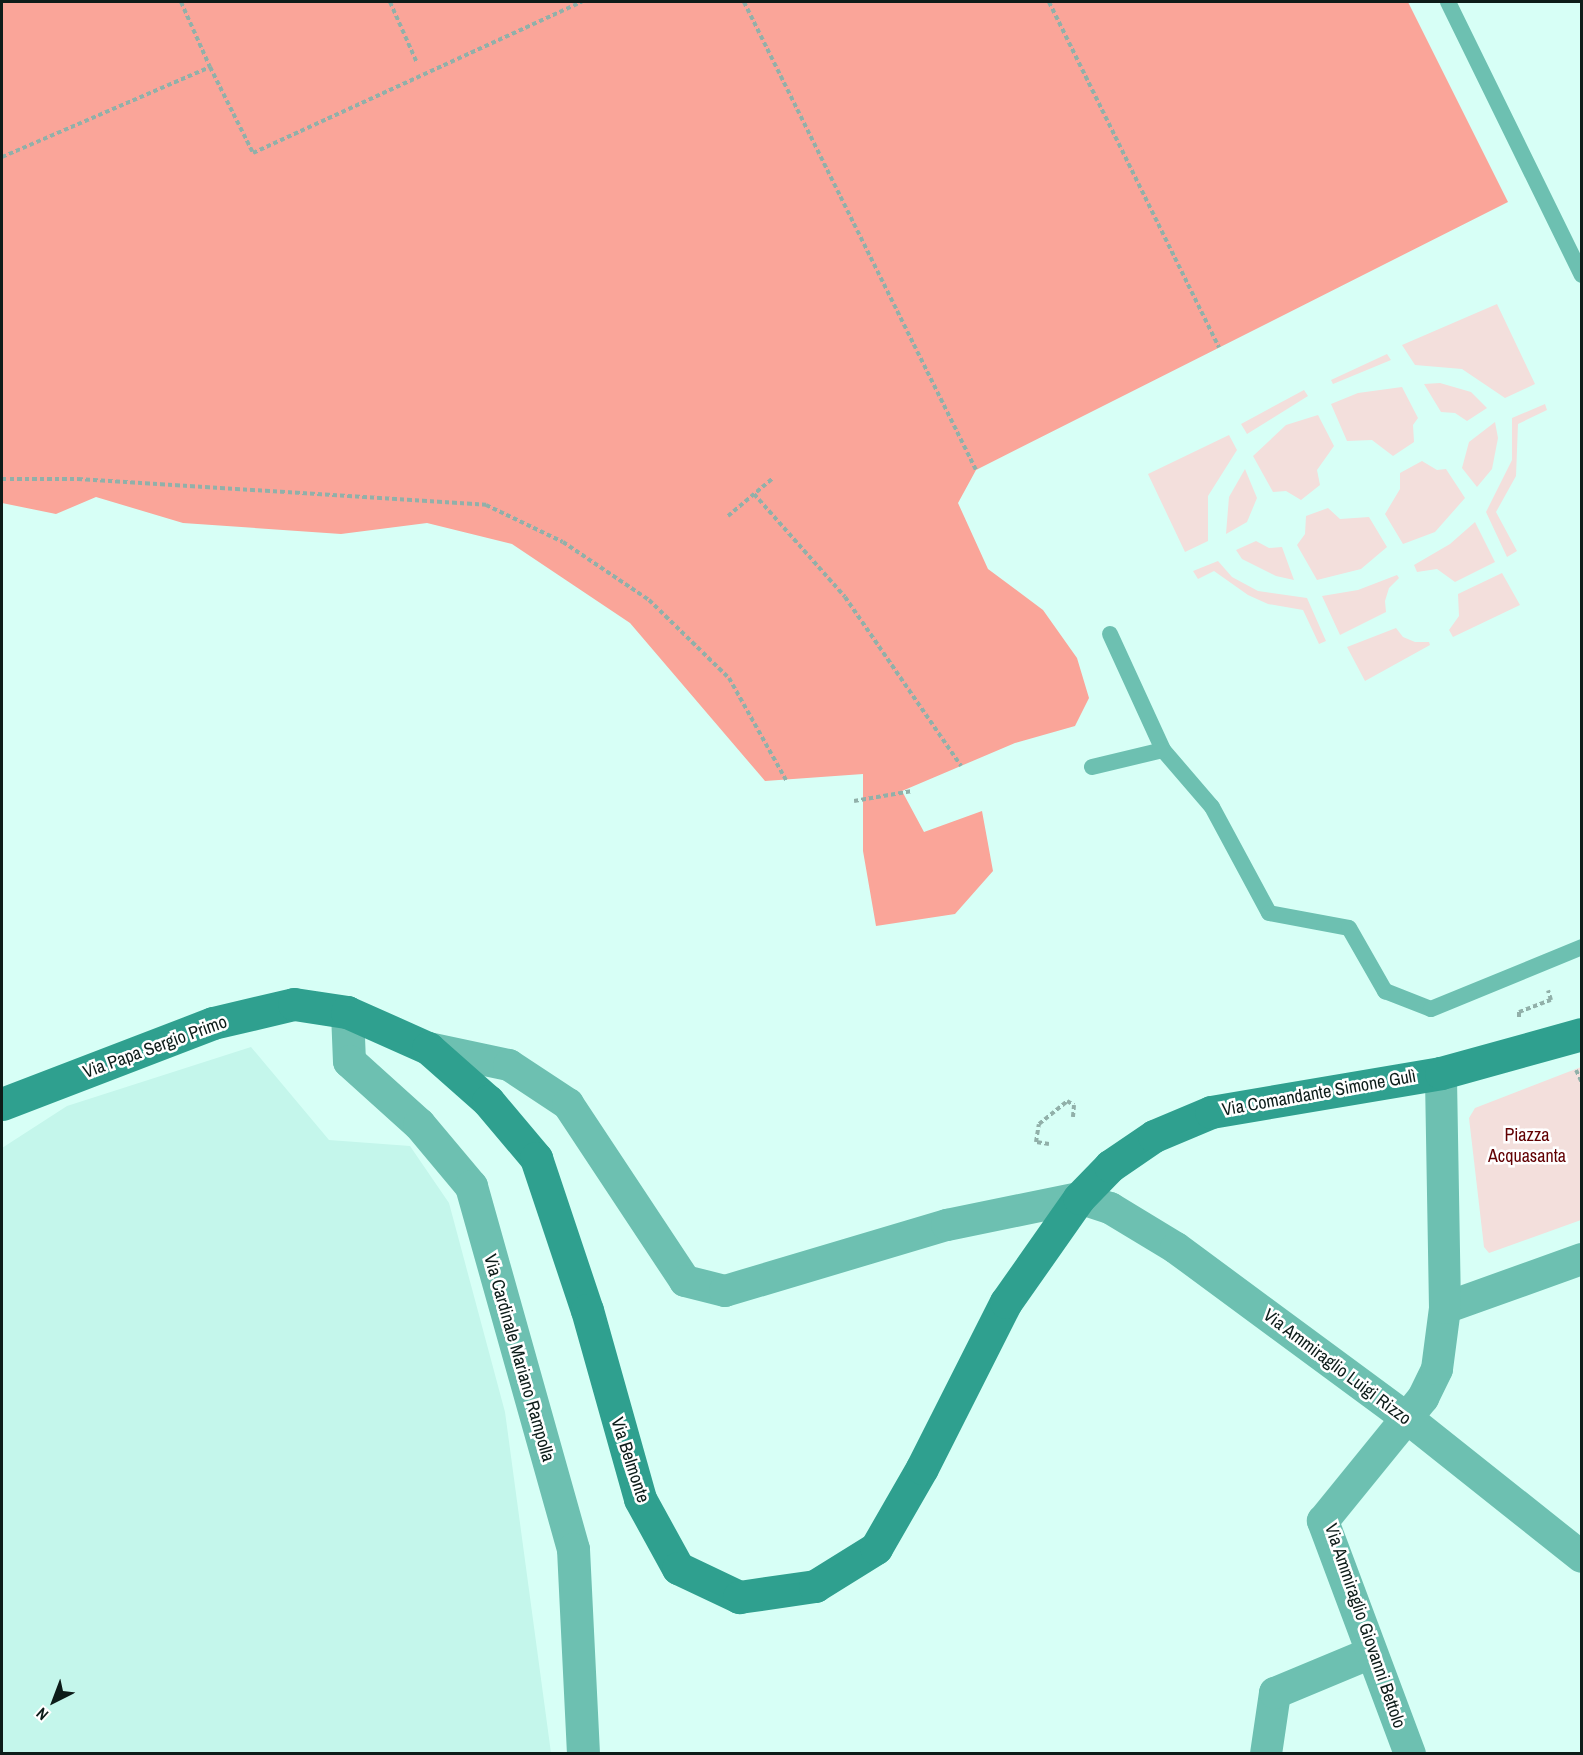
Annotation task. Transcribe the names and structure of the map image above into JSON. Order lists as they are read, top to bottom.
{
  "streets": {
    "main road": ["Via Papa Sergio Primo", "Via Comandante Simone Gulì", "Via Belmonte"],
    "street": ["Via Cardinale Mariano Rampolla", "Via Ammiraglio Luigi Rizzo", "Via Ammiraglio Giovanni Bettolo"]
  },
  "crossings": [
    ["Via Papa Sergio Primo", "Via Cardinale Mariano Rampolla"],
    ["Via Papa Sergio Primo", "Via Belmonte"],
    ["Via Comandante Simone Gulì", "Via Ammiraglio Luigi Rizzo"],
    ["Via Comandante Simone Gulì", "Via Belmonte"],
    ["Via Cardinale Mariano Rampolla", "Via Belmonte"],
    ["Via Ammiraglio Luigi Rizzo", "Via Belmonte"],
    ["Via Ammiraglio Luigi Rizzo", "Via Ammiraglio Giovanni Bettolo"]
  ],
  "parks": ["Piazza Acquasanta"],
  "north": "bottom left"
}
